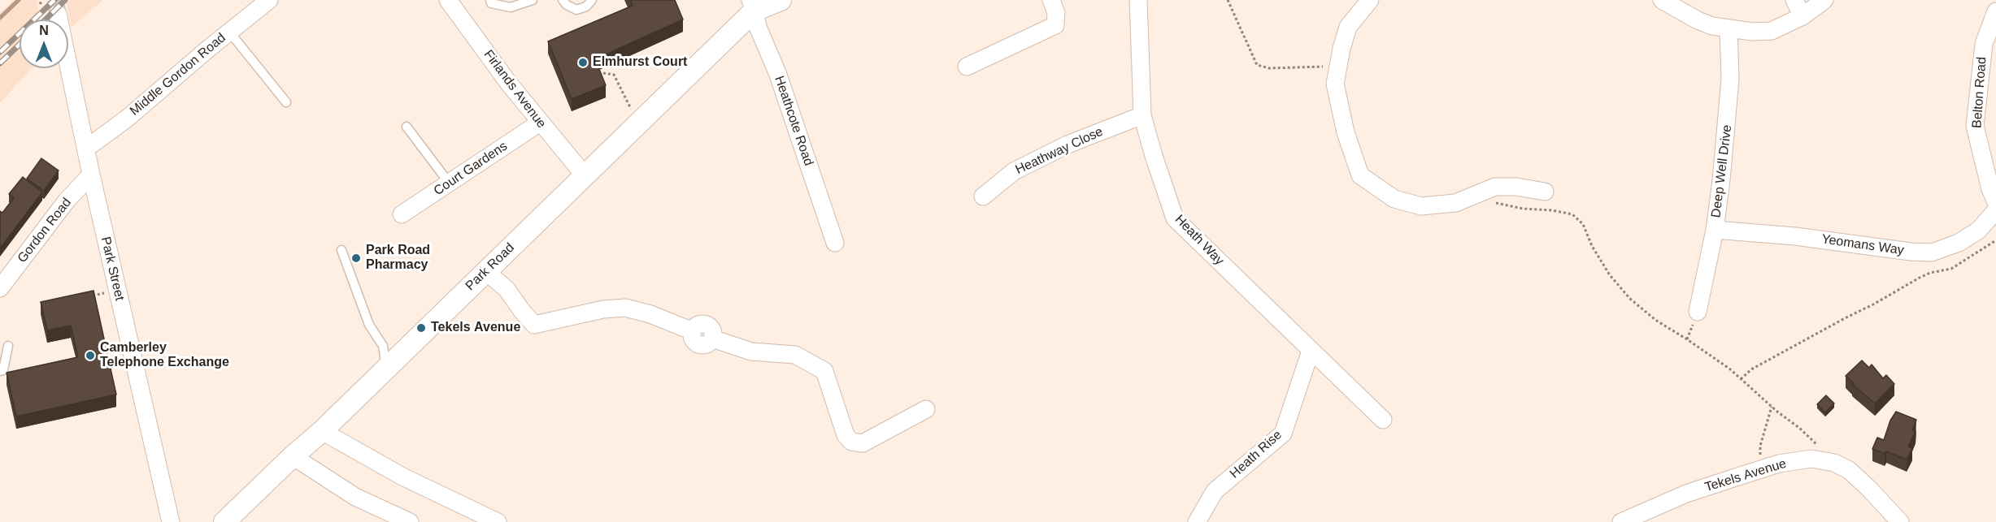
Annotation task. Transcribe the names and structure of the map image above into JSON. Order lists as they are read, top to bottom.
{
  "streets": {
    "street": [
      "Middle Gordon Road",
      "Firlands Avenue",
      "Belton Road",
      "Heathcote Road",
      "Heathway Close",
      "Court Gardens",
      "Deep Well Drive",
      "Gordon Road",
      "Heath Way",
      "Yeomans Way",
      "Park Road",
      "Park Street",
      "Heath Rise",
      "Tekels Avenue"
    ]
  },
  "crossings": [
    ["Middle Gordon Road", "Park Street"],
    ["Firlands Avenue", "Court Gardens"],
    ["Firlands Avenue", "Park Road"],
    ["Heathcote Road", "Park Road"],
    ["Heathway Close", "Heath Way"],
    ["Deep Well Drive", "Yeomans Way"],
    ["Gordon Road", "Park Street"],
    ["Heath Way", "Heath Rise"]
  ],
  "places": [
    "Elmhurst Court",
    "Park Road Pharmacy",
    "Tekels Avenue",
    "Camberley Telephone Exchange"
  ],
  "north": "top"
}
